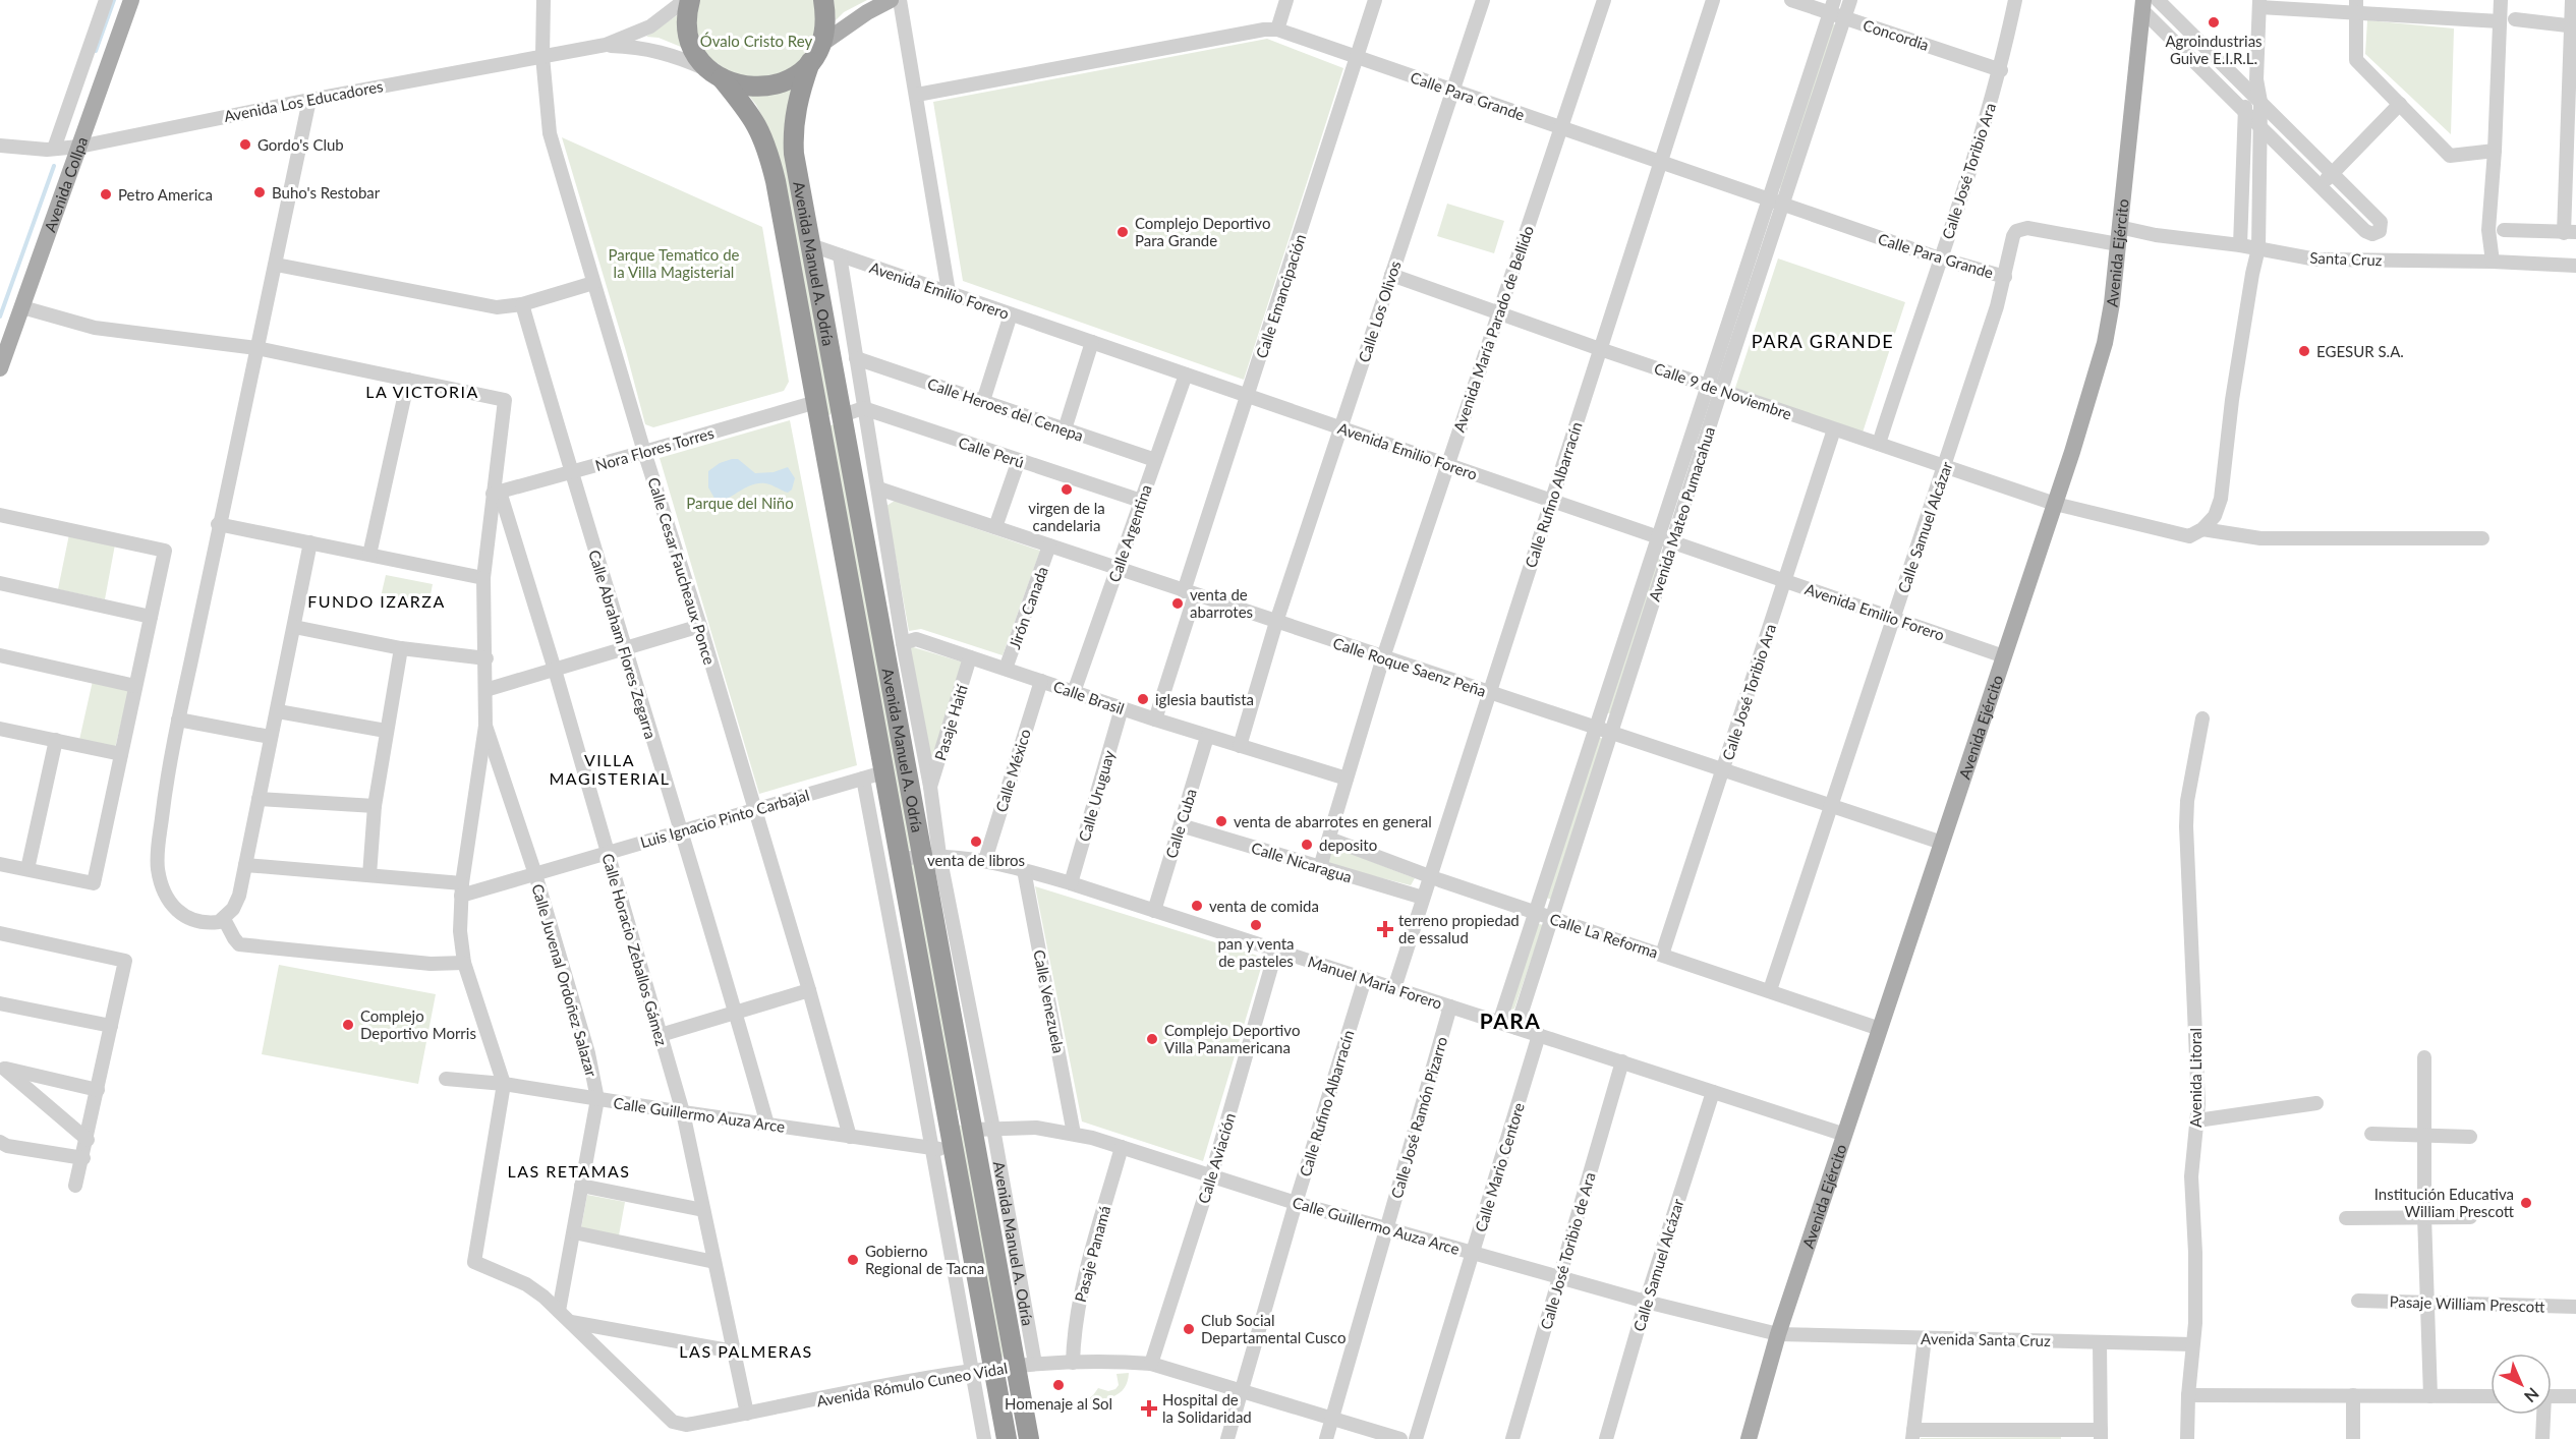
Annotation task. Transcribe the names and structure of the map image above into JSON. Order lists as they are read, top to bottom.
{
  "streets": {
    "highway": ["Avenida Manuel A. Odría"],
    "main road": ["Avenida Collpa", "Avenida Ejército"],
    "street": [
      "Concordia",
      "Calle Para Grande",
      "Avenida Los Educadores",
      "Calle José Toribio Ara",
      "Santa Cruz",
      "Avenida Emilio Forero",
      "Calle Emancipación",
      "Calle Los Olivos",
      "Avenida María Parado de Bellido",
      "Calle 9 de Noviembre",
      "Calle Heroes del Cenepa",
      "Nora Flores Torres",
      "Calle Perú",
      "Calle Rufino Albarracín",
      "Avenida Mateo Pumacahua",
      "Calle Samuel Alcázar",
      "Calle Argentina",
      "Calle Cesar Faucheaux Ponce",
      "Jirón Canada",
      "Calle Abraham Flores Zegarra",
      "Calle Roque Saenz Peña",
      "Calle Brasil",
      "Pasaje Haití",
      "Calle México",
      "Calle Uruguay",
      "Luis Ignacio Pinto Carbajal",
      "Calle Cuba",
      "Calle Nicaragua",
      "Calle La Reforma",
      "Calle Horacio Zeballos Gámez",
      "Calle Juvenal Ordoñez Salazar",
      "Manuel Maria Forero",
      "Calle Venezuela",
      "Avenida Litoral",
      "Calle Guillermo Auza Arce",
      "Calle José Ramón Pizarro",
      "Calle Aviación",
      "Calle Mario Centore",
      "Calle José Toribio de Ara",
      "Pasaje Panamá",
      "Pasaje William Prescott",
      "Avenida Santa Cruz",
      "Avenida Rómulo Cuneo Vidal"
    ]
  },
  "crossings": [
    ["Concordia", "Calle José Toribio Ara"],
    ["Concordia", "Avenida Mateo Pumacahua"],
    ["Calle Para Grande", "Calle José Toribio Ara"],
    ["Calle Para Grande", "Calle Emancipación"],
    ["Calle Para Grande", "Calle Los Olivos"],
    ["Calle Para Grande", "Avenida María Parado de Bellido"],
    ["Calle Para Grande", "Calle Rufino Albarracín"],
    ["Calle Para Grande", "Avenida Mateo Pumacahua"],
    ["Calle Para Grande", "Calle Samuel Alcázar"],
    ["Avenida Los Educadores", "Avenida Collpa"],
    ["Avenida Los Educadores", "Avenida Manuel A. Odría"],
    ["Avenida Los Educadores", "Calle Cesar Faucheaux Ponce"],
    ["Calle José Toribio Ara", "Avenida Emilio Forero"],
    ["Calle José Toribio Ara", "Calle 9 de Noviembre"],
    ["Calle José Toribio Ara", "Calle Roque Saenz Peña"],
    ["Calle José Toribio Ara", "Calle La Reforma"],
    ["Avenida Ejército", "Santa Cruz"],
    ["Avenida Ejército", "Avenida Emilio Forero"],
    ["Avenida Ejército", "Calle 9 de Noviembre"],
    ["Avenida Ejército", "Calle Samuel Alcázar"],
    ["Avenida Ejército", "Calle Roque Saenz Peña"],
    ["Avenida Ejército", "Calle La Reforma"],
    ["Avenida Ejército", "Manuel Maria Forero"],
    ["Avenida Ejército", "Calle Guillermo Auza Arce"],
    ["Avenida Ejército", "Avenida Santa Cruz"],
    ["Santa Cruz", "Calle Samuel Alcázar"],
    ["Avenida Manuel A. Odría", "Avenida Emilio Forero"],
    ["Avenida Manuel A. Odría", "Calle Heroes del Cenepa"],
    ["Avenida Manuel A. Odría", "Nora Flores Torres"],
    ["Avenida Manuel A. Odría", "Calle Perú"],
    ["Avenida Manuel A. Odría", "Calle Roque Saenz Peña"],
    ["Avenida Manuel A. Odría", "Calle Brasil"],
    ["Avenida Manuel A. Odría", "Pasaje Haití"],
    ["Avenida Manuel A. Odría", "Luis Ignacio Pinto Carbajal"],
    ["Avenida Manuel A. Odría", "Manuel Maria Forero"],
    ["Avenida Manuel A. Odría", "Calle Guillermo Auza Arce"],
    ["Avenida Manuel A. Odría", "Avenida Rómulo Cuneo Vidal"],
    ["Avenida Emilio Forero", "Calle Emancipación"],
    ["Avenida Emilio Forero", "Calle Los Olivos"],
    ["Avenida Emilio Forero", "Avenida María Parado de Bellido"],
    ["Avenida Emilio Forero", "Calle Rufino Albarracín"],
    ["Avenida Emilio Forero", "Avenida Mateo Pumacahua"],
    ["Avenida Emilio Forero", "Calle Samuel Alcázar"],
    ["Avenida Emilio Forero", "Calle Argentina"],
    ["Calle Emancipación", "Calle Roque Saenz Peña"],
    ["Calle Emancipación", "Calle Brasil"],
    ["Calle Los Olivos", "Calle 9 de Noviembre"],
    ["Calle Los Olivos", "Calle Roque Saenz Peña"],
    ["Calle Los Olivos", "Calle Brasil"],
    ["Avenida María Parado de Bellido", "Calle 9 de Noviembre"],
    ["Avenida María Parado de Bellido", "Calle Roque Saenz Peña"],
    ["Avenida María Parado de Bellido", "Calle Brasil"],
    ["Avenida María Parado de Bellido", "Calle Nicaragua"],
    ["Avenida María Parado de Bellido", "Calle La Reforma"],
    ["Calle 9 de Noviembre", "Calle Rufino Albarracín"],
    ["Calle 9 de Noviembre", "Avenida Mateo Pumacahua"],
    ["Calle 9 de Noviembre", "Calle Samuel Alcázar"],
    ["Calle Heroes del Cenepa", "Calle Argentina"],
    ["Nora Flores Torres", "Calle Cesar Faucheaux Ponce"],
    ["Nora Flores Torres", "Calle Abraham Flores Zegarra"],
    ["Nora Flores Torres", "Calle Horacio Zeballos Gámez"],
    ["Nora Flores Torres", "Calle Juvenal Ordoñez Salazar"],
    ["Calle Perú", "Calle Argentina"],
    ["Calle Rufino Albarracín", "Calle Roque Saenz Peña"],
    ["Calle Rufino Albarracín", "Calle Nicaragua"],
    ["Calle Rufino Albarracín", "Calle La Reforma"],
    ["Calle Rufino Albarracín", "Manuel Maria Forero"],
    ["Calle Rufino Albarracín", "Calle Guillermo Auza Arce"],
    ["Calle Rufino Albarracín", "Avenida Rómulo Cuneo Vidal"],
    ["Avenida Mateo Pumacahua", "Calle Roque Saenz Peña"],
    ["Avenida Mateo Pumacahua", "Calle La Reforma"],
    ["Avenida Mateo Pumacahua", "Manuel Maria Forero"],
    ["Calle Samuel Alcázar", "Calle Roque Saenz Peña"],
    ["Calle Samuel Alcázar", "Calle La Reforma"],
    ["Calle Samuel Alcázar", "Manuel Maria Forero"],
    ["Calle Samuel Alcázar", "Calle Guillermo Auza Arce"],
    ["Calle Argentina", "Calle Roque Saenz Peña"],
    ["Calle Argentina", "Calle Brasil"],
    ["Calle Cesar Faucheaux Ponce", "Luis Ignacio Pinto Carbajal"],
    ["Calle Cesar Faucheaux Ponce", "Calle Guillermo Auza Arce"],
    ["Jirón Canada", "Calle Roque Saenz Peña"],
    ["Jirón Canada", "Calle Brasil"],
    ["Calle Abraham Flores Zegarra", "Luis Ignacio Pinto Carbajal"],
    ["Calle Abraham Flores Zegarra", "Calle Guillermo Auza Arce"],
    ["Calle Brasil", "Pasaje Haití"],
    ["Calle Brasil", "Calle México"],
    ["Calle Brasil", "Calle Uruguay"],
    ["Calle Brasil", "Calle Cuba"],
    ["Calle México", "Manuel Maria Forero"],
    ["Calle Uruguay", "Manuel Maria Forero"],
    ["Luis Ignacio Pinto Carbajal", "Calle Horacio Zeballos Gámez"],
    ["Luis Ignacio Pinto Carbajal", "Calle Juvenal Ordoñez Salazar"],
    ["Calle Cuba", "Calle Nicaragua"],
    ["Calle Cuba", "Manuel Maria Forero"],
    ["Calle Horacio Zeballos Gámez", "Calle Juvenal Ordoñez Salazar"],
    ["Calle Horacio Zeballos Gámez", "Calle Guillermo Auza Arce"],
    ["Calle Horacio Zeballos Gámez", "Avenida Rómulo Cuneo Vidal"],
    ["Calle Juvenal Ordoñez Salazar", "Calle Guillermo Auza Arce"],
    ["Calle Juvenal Ordoñez Salazar", "Avenida Rómulo Cuneo Vidal"],
    ["Manuel Maria Forero", "Calle Venezuela"],
    ["Manuel Maria Forero", "Calle José Ramón Pizarro"],
    ["Manuel Maria Forero", "Calle Aviación"],
    ["Manuel Maria Forero", "Calle Mario Centore"],
    ["Manuel Maria Forero", "Calle José Toribio de Ara"],
    ["Calle Venezuela", "Calle Guillermo Auza Arce"],
    ["Avenida Litoral", "Avenida Santa Cruz"],
    ["Calle Guillermo Auza Arce", "Calle José Ramón Pizarro"],
    ["Calle Guillermo Auza Arce", "Calle Aviación"],
    ["Calle Guillermo Auza Arce", "Calle Mario Centore"],
    ["Calle Guillermo Auza Arce", "Calle José Toribio de Ara"],
    ["Calle Guillermo Auza Arce", "Pasaje Panamá"],
    ["Calle Guillermo Auza Arce", "Avenida Santa Cruz"],
    ["Calle Guillermo Auza Arce", "Avenida Rómulo Cuneo Vidal"],
    ["Calle José Ramón Pizarro", "Avenida Rómulo Cuneo Vidal"],
    ["Calle Aviación", "Avenida Rómulo Cuneo Vidal"],
    ["Pasaje Panamá", "Avenida Rómulo Cuneo Vidal"]
  ],
  "districts": [
    "PARA GRANDE",
    "LA VICTORIA",
    "FUNDO IZARZA",
    "VILLA MAGISTERIAL",
    "PARA",
    "LAS RETAMAS",
    "LAS PALMERAS"
  ],
  "parks": ["Óvalo Cristo Rey", "Parque Tematico de la Villa Magisterial", "Parque del Niño"],
  "places": {
    "other": [
      "Agroindustrias Guive E.I.R.L.",
      "Gordo's Club",
      "Buho's Restobar",
      "Petro America",
      "Complejo Deportivo Para Grande",
      "EGESUR S.A.",
      "virgen de la candelaria",
      "venta de abarrotes",
      "iglesia bautista",
      "venta de abarrotes en general",
      "venta de libros",
      "deposito",
      "venta de comida",
      "pan y venta de pasteles",
      "Complejo Deportivo Morris",
      "Complejo Deportivo Villa Panamericana",
      "Institución Educativa William Prescott",
      "Gobierno Regional de Tacna",
      "Club Social Departamental Cusco",
      "Homenaje al Sol"
    ],
    "health": ["terreno propiedad de essalud", "Hospital de la Solidaridad"]
  },
  "north": "bottom right"
}
